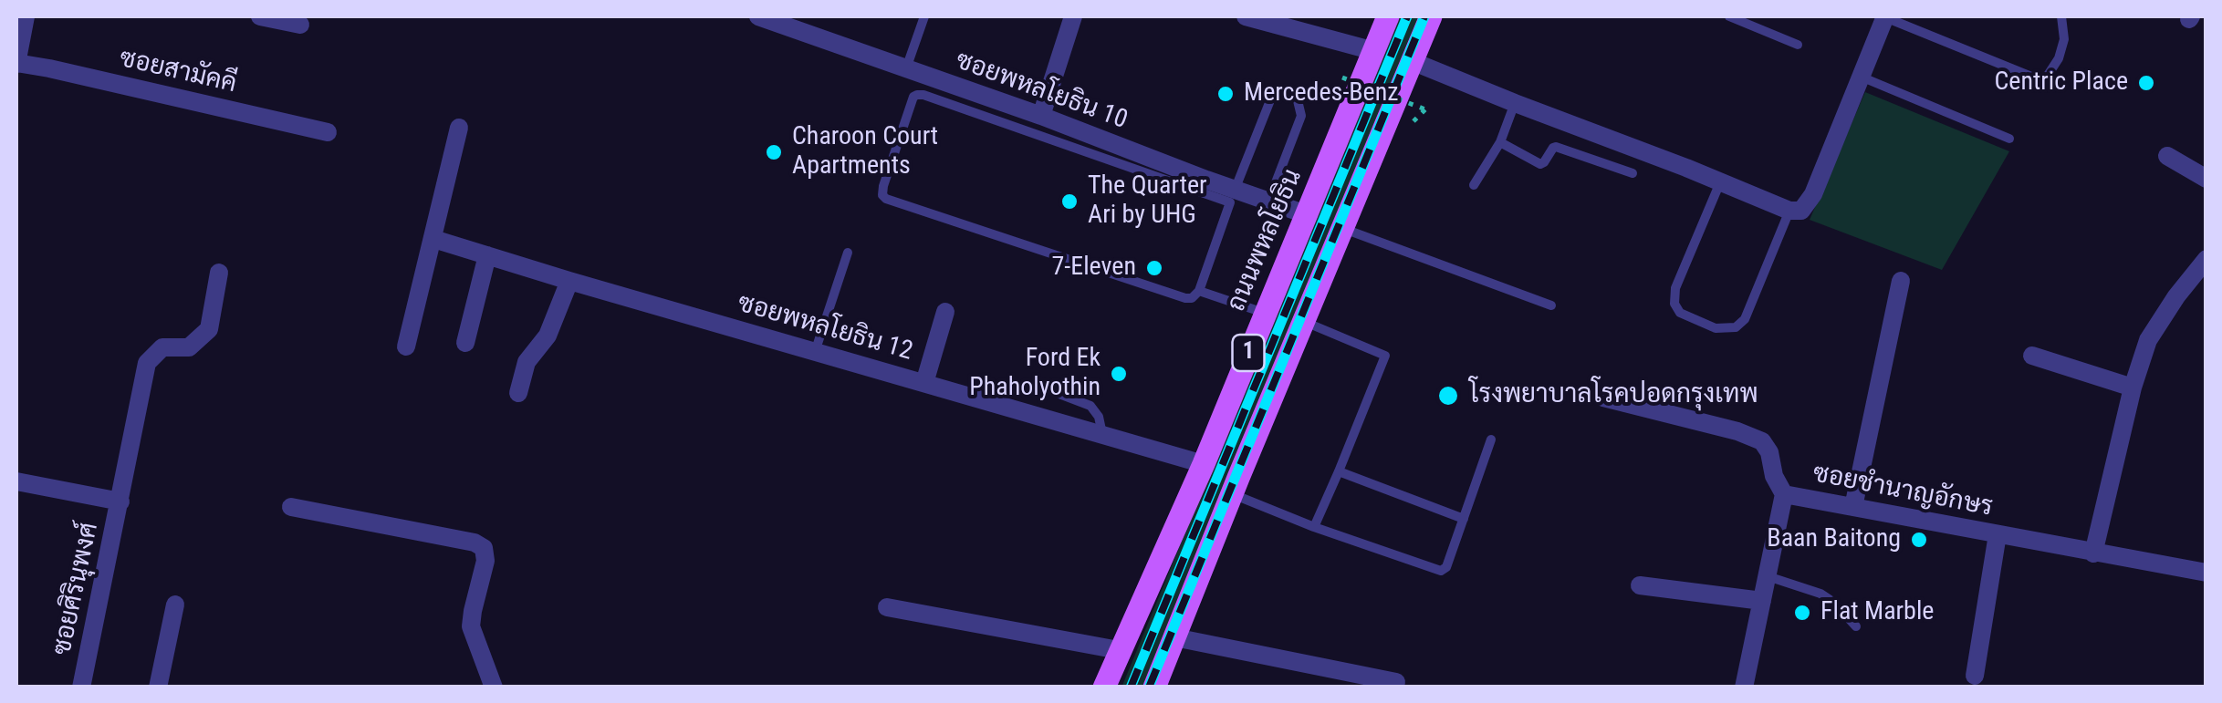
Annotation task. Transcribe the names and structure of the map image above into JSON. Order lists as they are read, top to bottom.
{
  "streets": {
    "main road": ["ถนนพหลโยธิน", "1"],
    "street": [
      "ซอยสามัคคี",
      "ซอยพหลโยธิน 10",
      "ซอยพหลโยธิน 12",
      "ซอยชำนาญอักษร",
      "ซอยศิรินุพงศ์"
    ]
  },
  "crossings": [
    ["ซอยพหลโยธิน 10", "ถนนพหลโยธิน"],
    ["ถนนพหลโยธิน", "ซอยพหลโยธิน 12"]
  ],
  "places": [
    "Centric Place",
    "Mercedes-Benz",
    "Charoon Court Apartments",
    "The Quarter Ari by UHG",
    "7-Eleven",
    "Ford Ek Phaholyothin",
    "โรงพยาบาลโรคปอดกรุงเทพ",
    "Baan Baitong",
    "Flat Marble"
  ]
}
